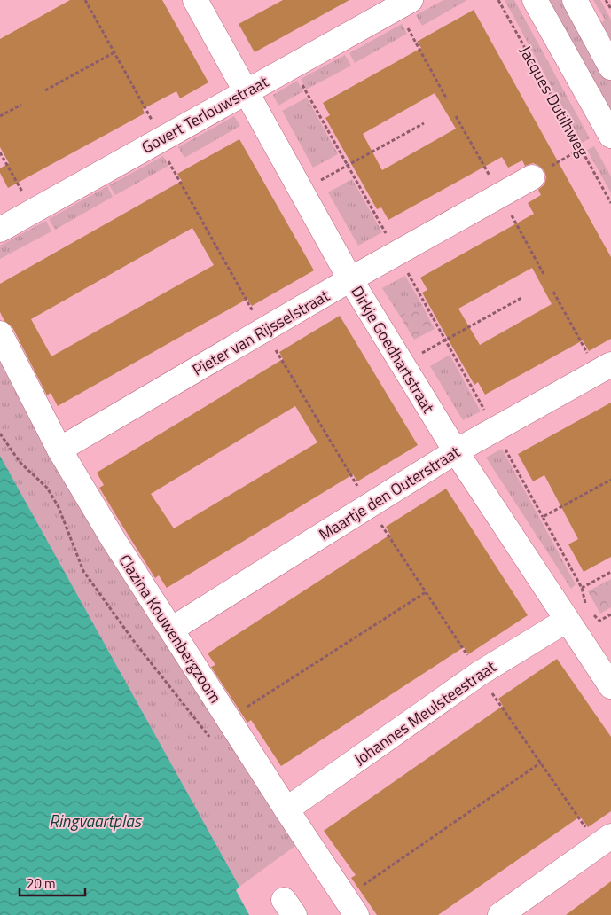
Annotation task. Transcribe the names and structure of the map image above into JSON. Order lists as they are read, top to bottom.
{
  "streets": {
    "street": [
      "Jacques Dutilhweg",
      "Govert Terlouwstraat",
      "Pieter van Rijsselstraat",
      "Dirkje Goedhartstraat",
      "Maartje den Outerstraat",
      "Clazina Kouwenbergzoom",
      "Johannes Meulsteestraat"
    ]
  },
  "crossings": [
    ["Govert Terlouwstraat", "Dirkje Goedhartstraat"],
    ["Pieter van Rijsselstraat", "Dirkje Goedhartstraat"],
    ["Pieter van Rijsselstraat", "Clazina Kouwenbergzoom"],
    ["Dirkje Goedhartstraat", "Maartje den Outerstraat"],
    ["Dirkje Goedhartstraat", "Johannes Meulsteestraat"],
    ["Maartje den Outerstraat", "Clazina Kouwenbergzoom"],
    ["Clazina Kouwenbergzoom", "Johannes Meulsteestraat"]
  ],
  "water": ["Ringvaartplas"],
  "scale_bar": "20 m"
}
